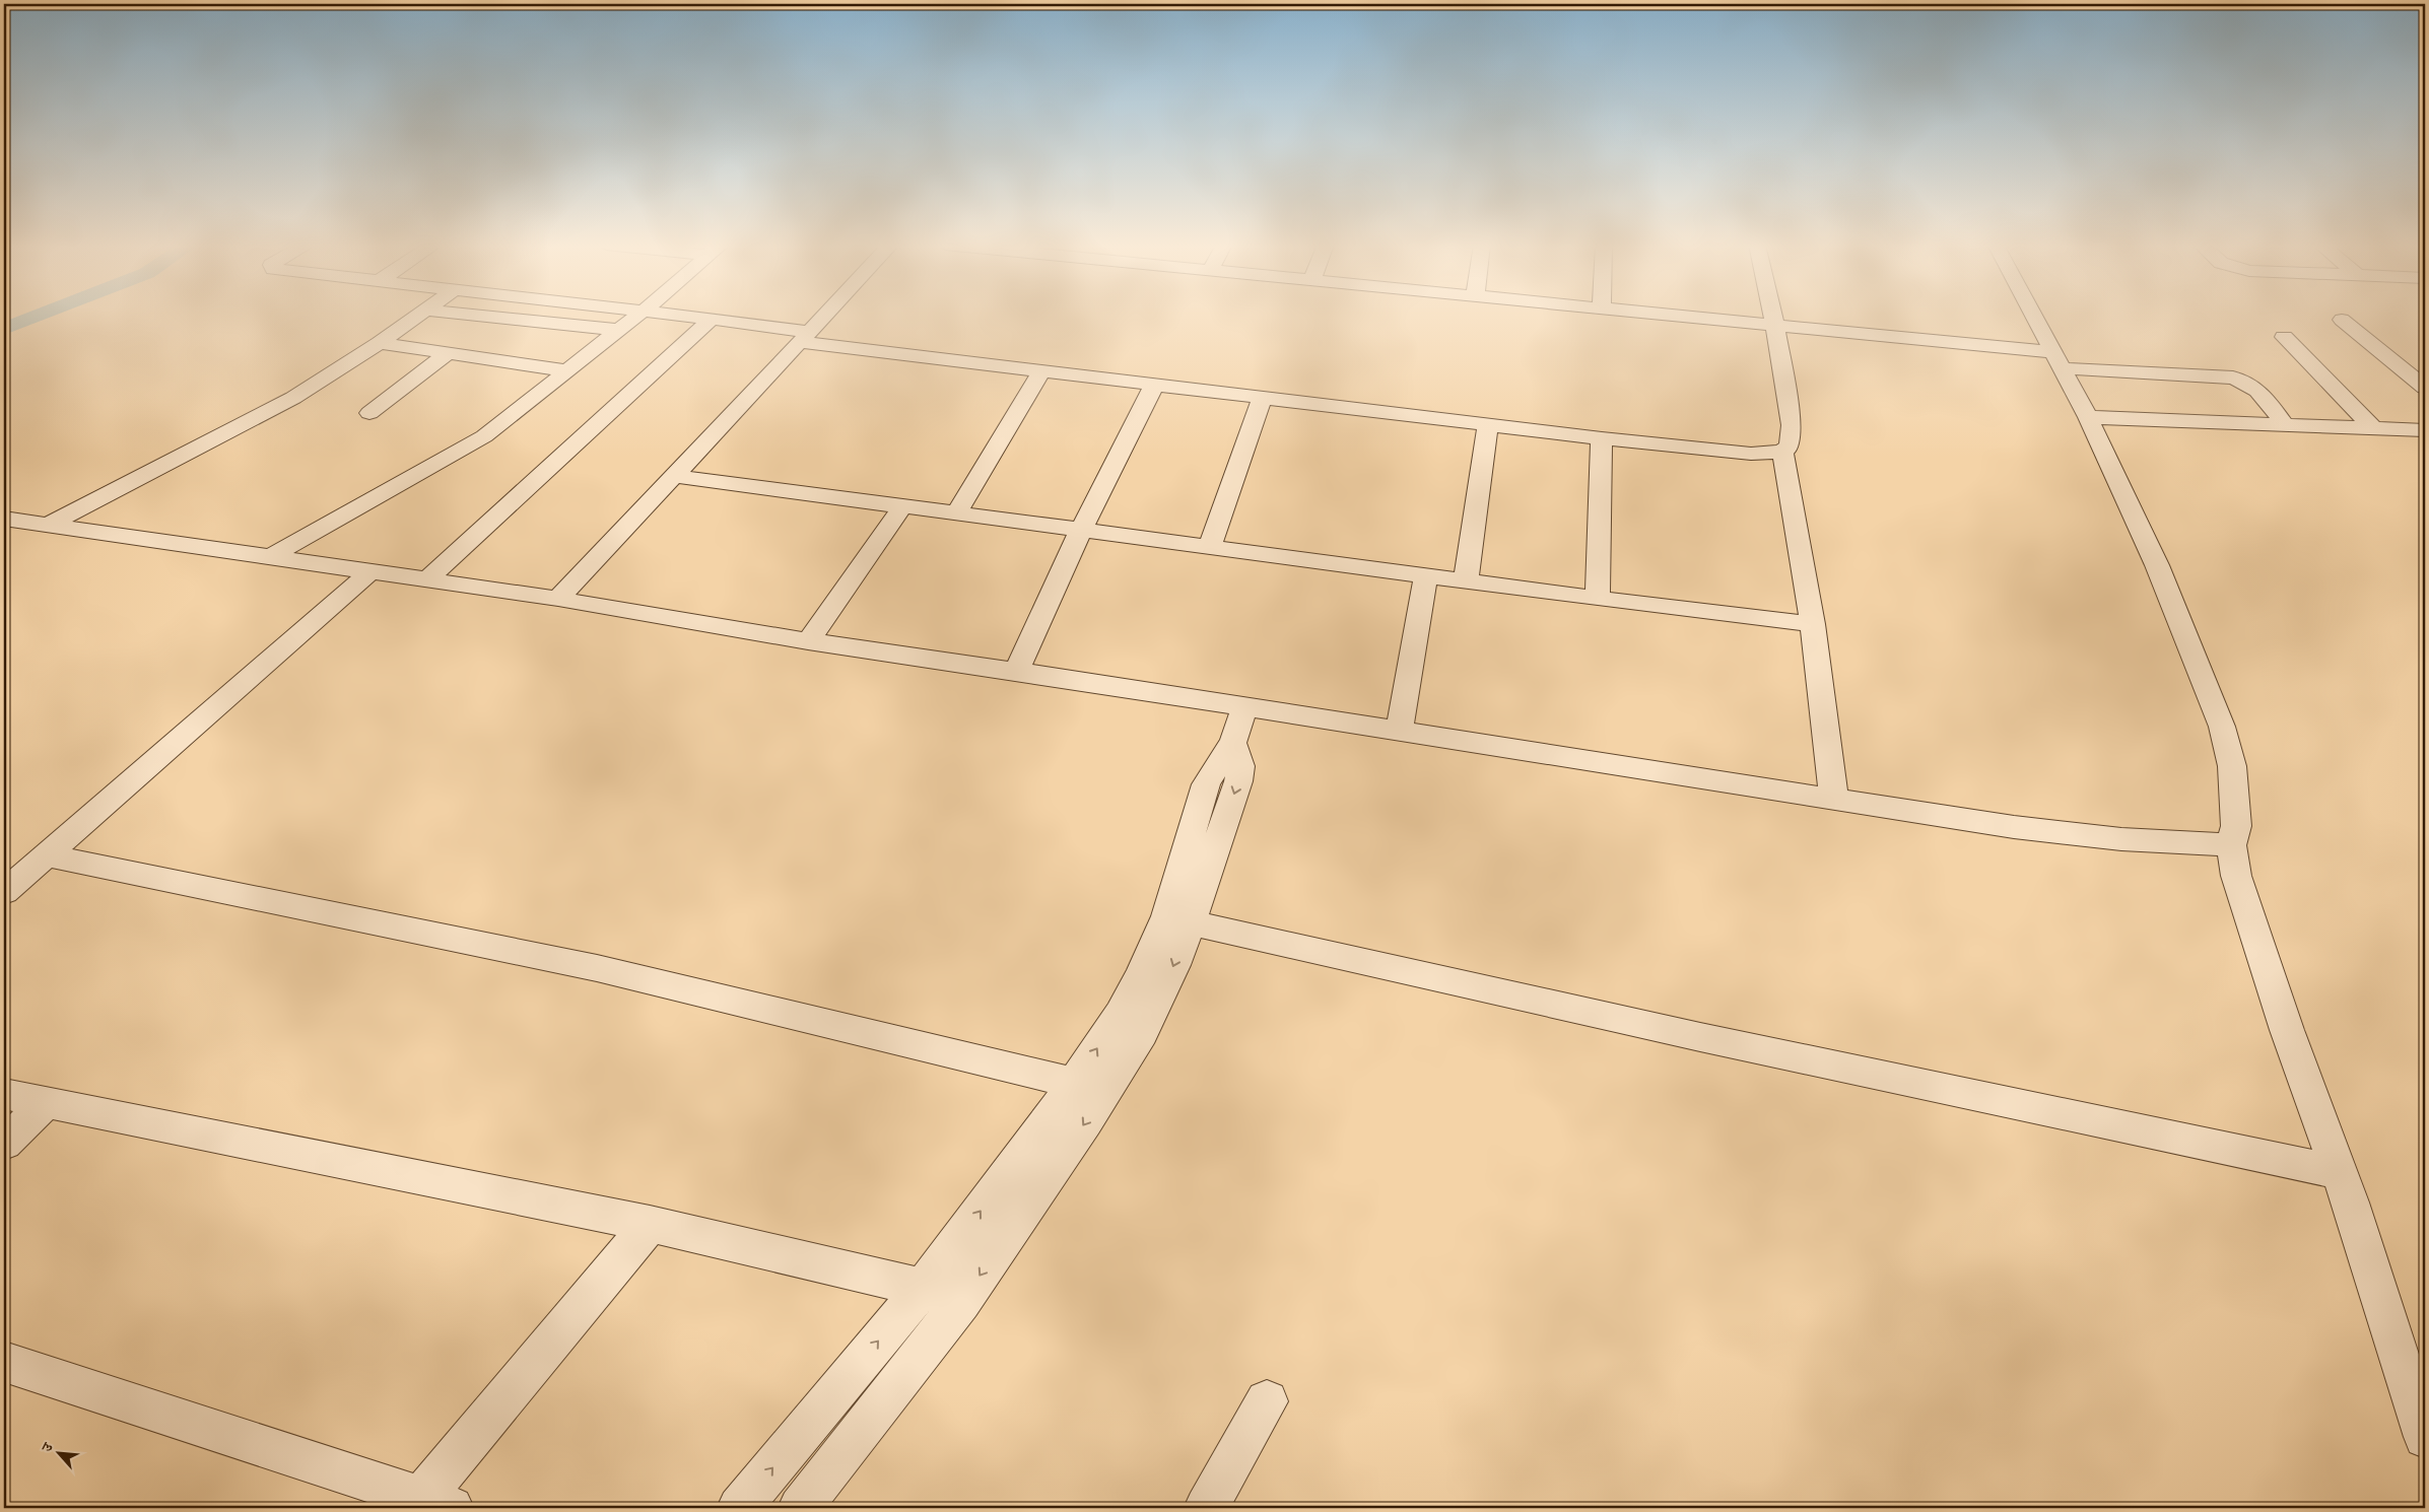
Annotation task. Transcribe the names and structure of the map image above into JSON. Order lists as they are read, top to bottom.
{
  "north": "top left"
}
